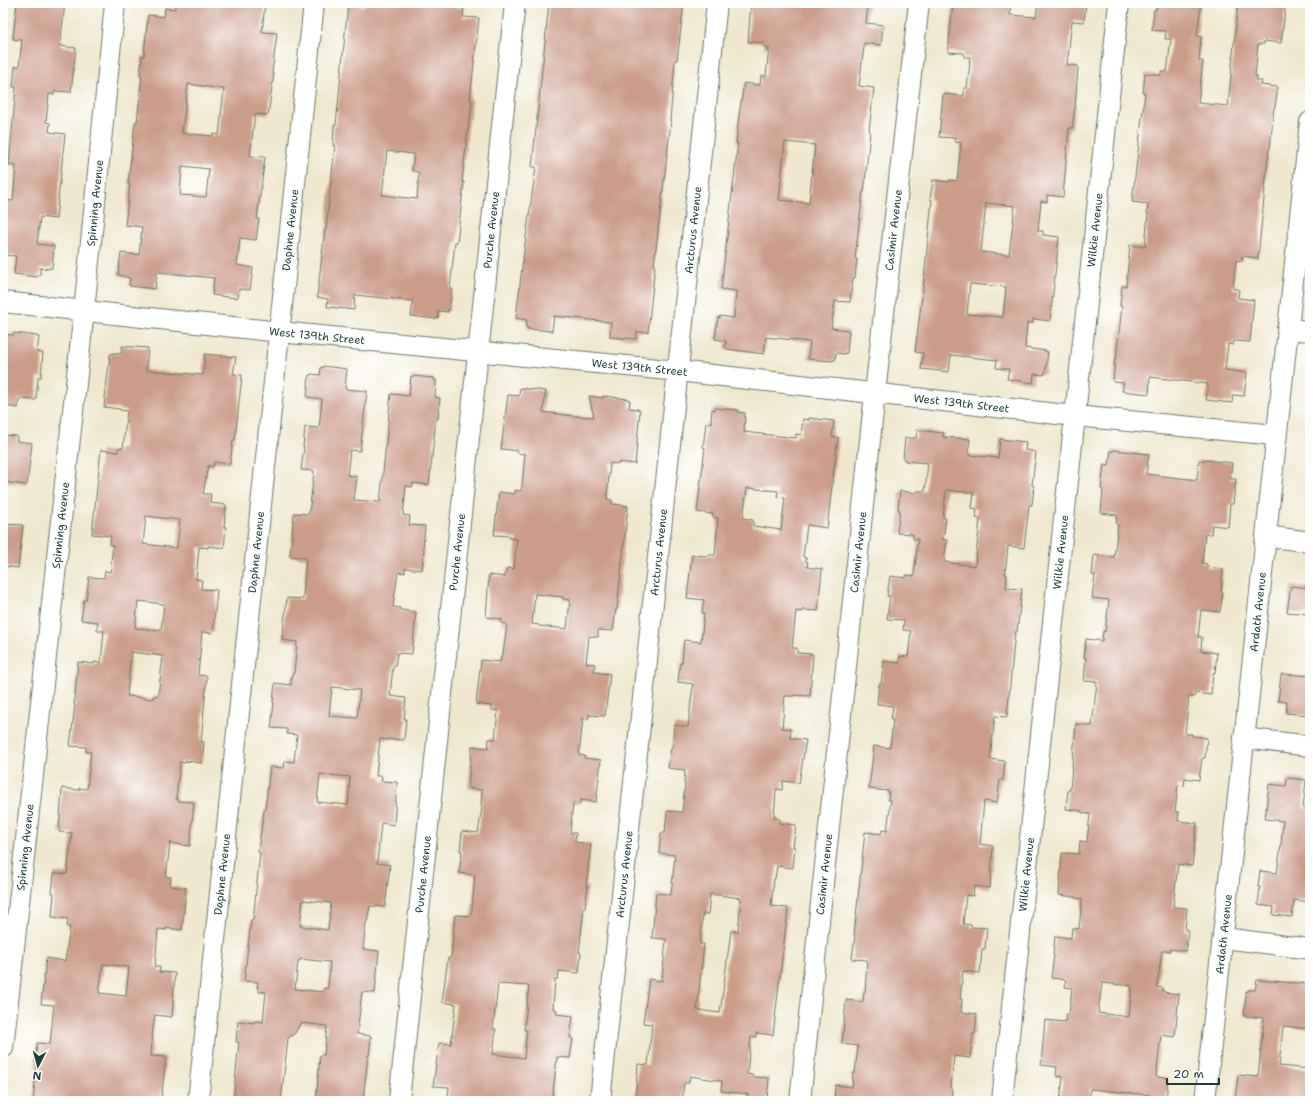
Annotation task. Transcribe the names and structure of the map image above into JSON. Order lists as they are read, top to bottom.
{
  "streets": {
    "street": [
      "Spinning Avenue",
      "Daphne Avenue",
      "Purche Avenue",
      "Arcturus Avenue",
      "Casimir Avenue",
      "Wilkie Avenue",
      "West 139th Street",
      "Ardath Avenue"
    ]
  },
  "crossings": [
    ["Spinning Avenue", "West 139th Street"],
    ["Daphne Avenue", "West 139th Street"],
    ["Purche Avenue", "West 139th Street"],
    ["Arcturus Avenue", "West 139th Street"],
    ["Casimir Avenue", "West 139th Street"],
    ["Wilkie Avenue", "West 139th Street"],
    ["West 139th Street", "Ardath Avenue"]
  ],
  "scale_bar": "20 m",
  "north": "bottom"
}
